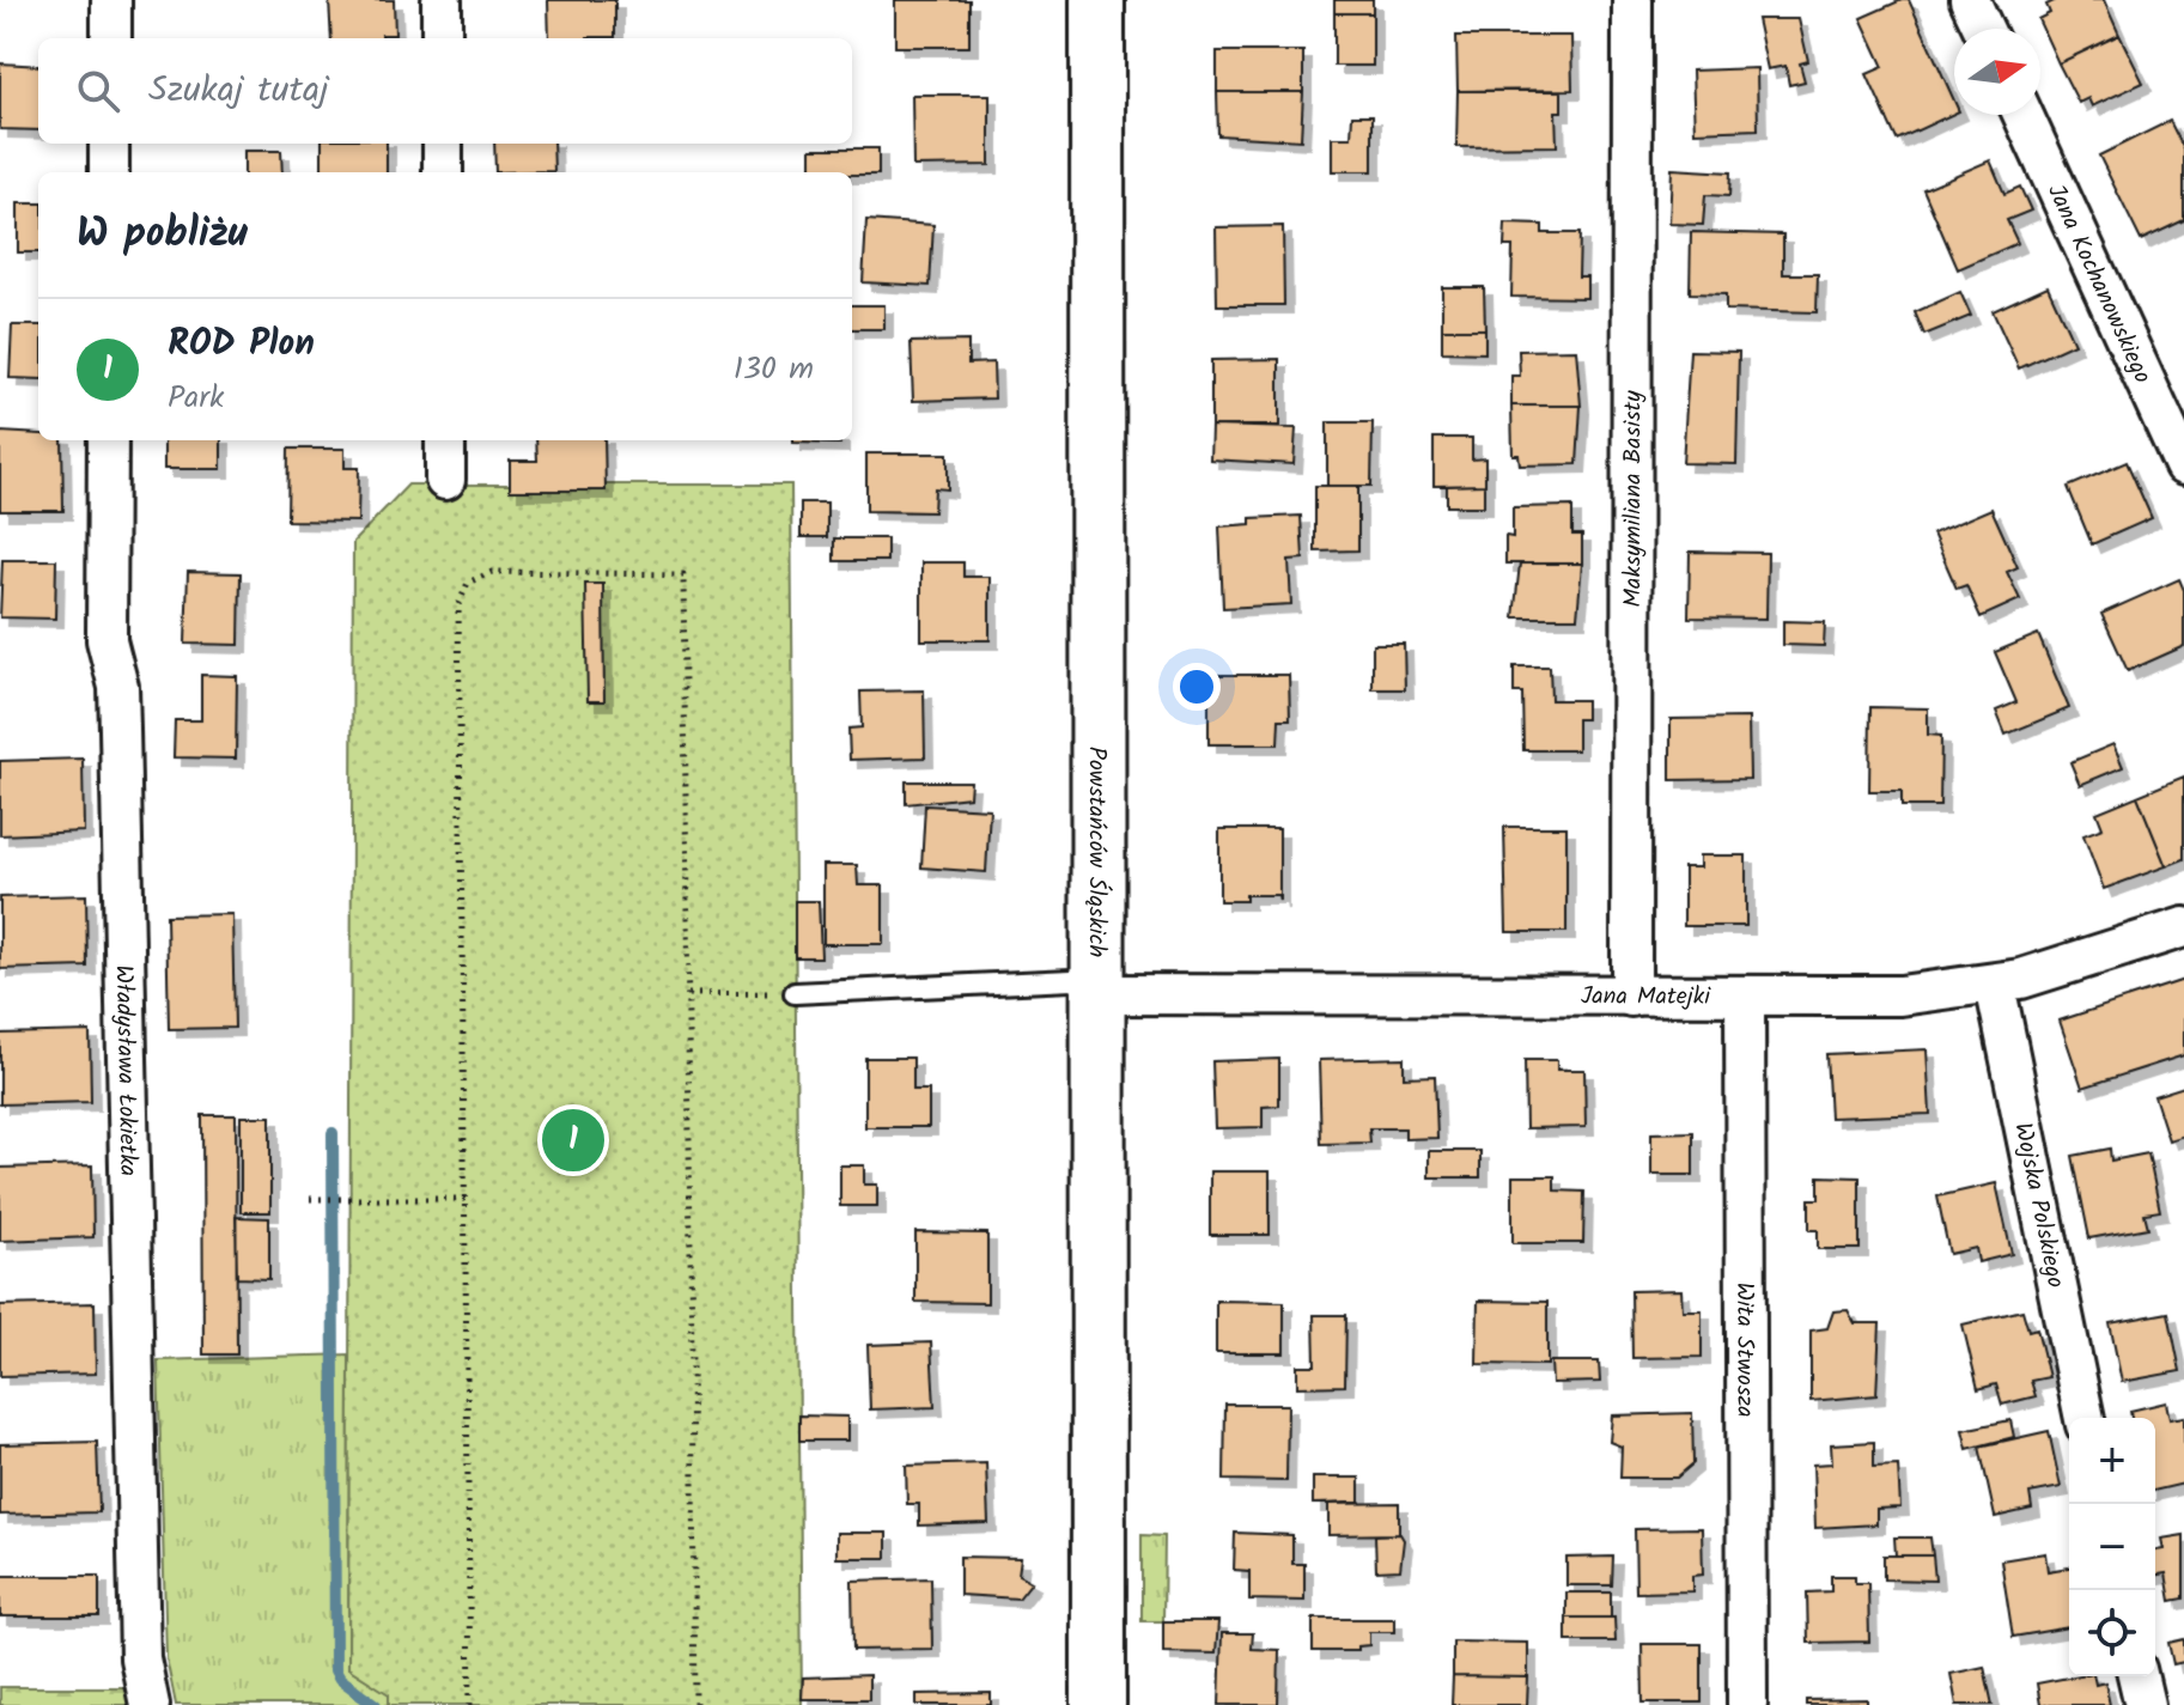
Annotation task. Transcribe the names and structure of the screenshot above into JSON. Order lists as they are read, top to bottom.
{
  "streets": {
    "street": [
      "Jana Kochanowskiego",
      "Maksymiliana Basisty",
      "Powstańców Śląskich",
      "Jana Matejki",
      "Władysława Łokietka",
      "Wojska Polskiego",
      "Wita Stwosza"
    ]
  },
  "crossings": [
    ["Maksymiliana Basisty", "Jana Matejki"],
    ["Powstańców Śląskich", "Jana Matejki"],
    ["Jana Matejki", "Wojska Polskiego"],
    ["Jana Matejki", "Wita Stwosza"]
  ],
  "north": "right",
  "page": {
    "search": "Szukaj tutaj",
    "heading": "W pobliżu",
    "list": [
      {
        "mark": "1",
        "name": "ROD Plon",
        "note": "Park",
        "value": "130 m"
      }
    ],
    "pins": "1",
    "map_buttons": ["+", "−"]
  }
}
